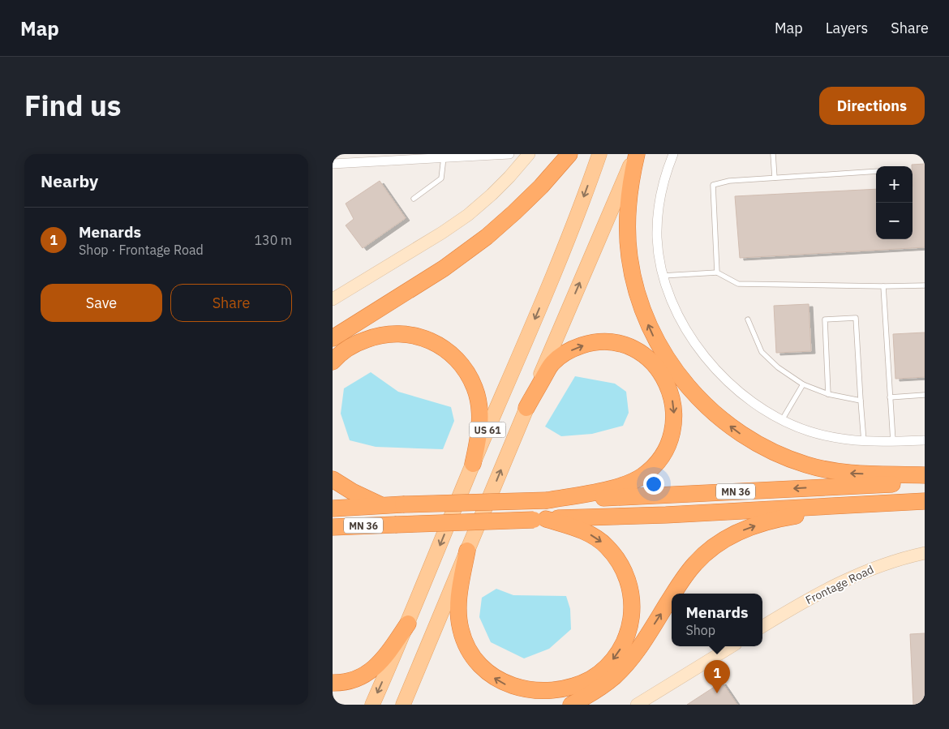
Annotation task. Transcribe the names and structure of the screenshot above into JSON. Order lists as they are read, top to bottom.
{
  "streets": {
    "highway": ["MN 36"],
    "main road": ["US 61"],
    "street": ["Frontage Road"]
  },
  "page": {
    "header": "Map",
    "nav": ["Map", "Layers", "Share"],
    "title": "Find us",
    "buttons": [
      "Directions",
      ["Save", "Share"]
    ],
    "heading": "Nearby",
    "map_buttons": ["+", "−"],
    "list": [
      {
        "mark": "1",
        "name": "Menards",
        "note": "Shop · Frontage Road",
        "value": "130 m"
      }
    ],
    "popup": ["Menards", "Shop"],
    "pins": "1"
  }
}
